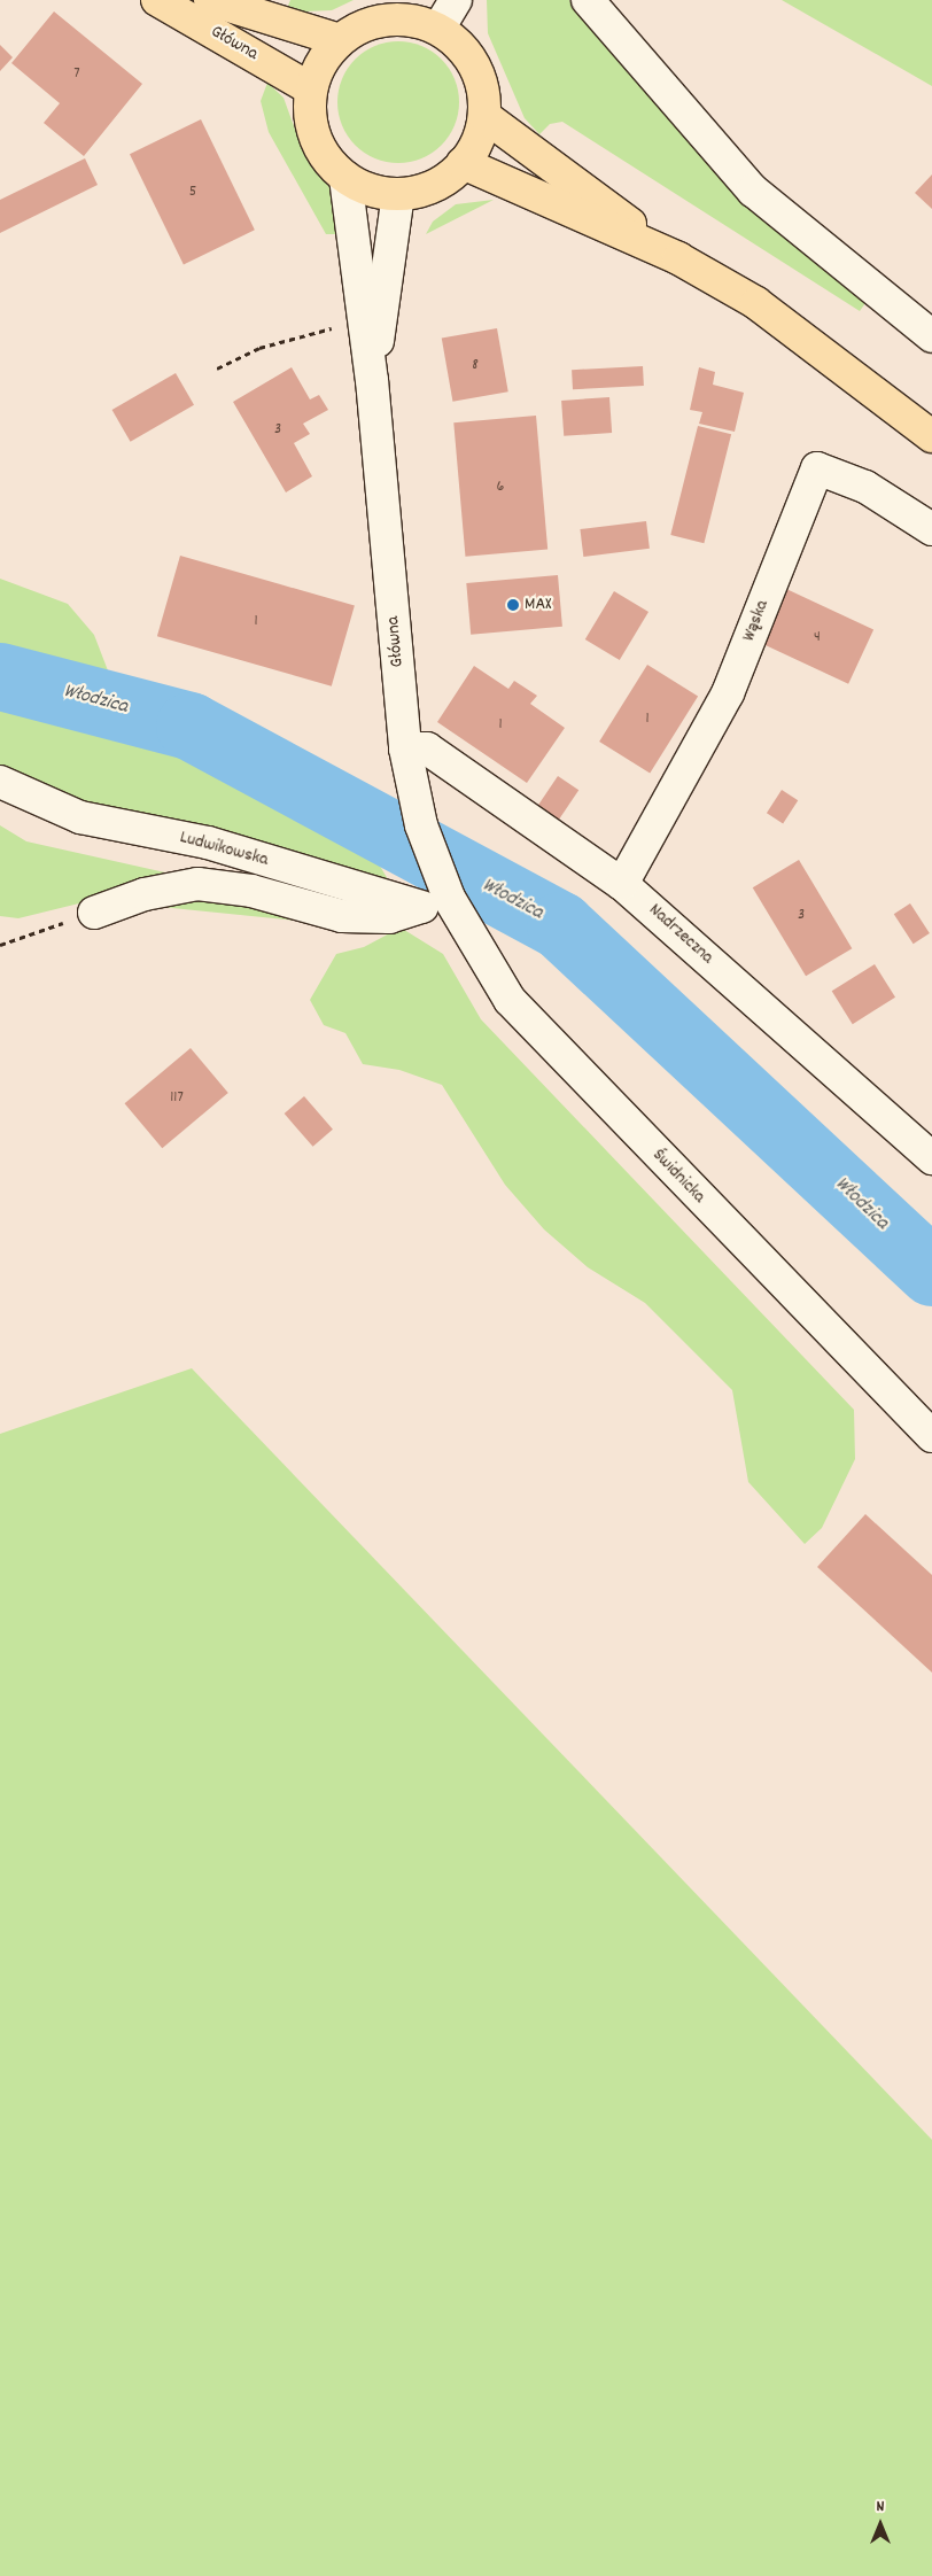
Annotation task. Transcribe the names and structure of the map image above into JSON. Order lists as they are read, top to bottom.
{
  "streets": {
    "main road": ["Główna"],
    "street": [
      "Wąska",
      "Ludwikowska",
      "Nadrzeczna",
      "Świdnicka"
    ]
  },
  "crossings": [
    ["Główna", "Ludwikowska"],
    ["Główna", "Nadrzeczna"],
    ["Główna", "Świdnicka"],
    ["Wąska", "Nadrzeczna"],
    ["Ludwikowska", "Świdnicka"]
  ],
  "water": ["Włodzica"],
  "places": ["MAX"],
  "house_numbers": [
    "7",
    "5",
    "8",
    "3",
    "6",
    "1",
    "4",
    "1",
    "1",
    "3",
    "117"
  ],
  "north": "top"
}
